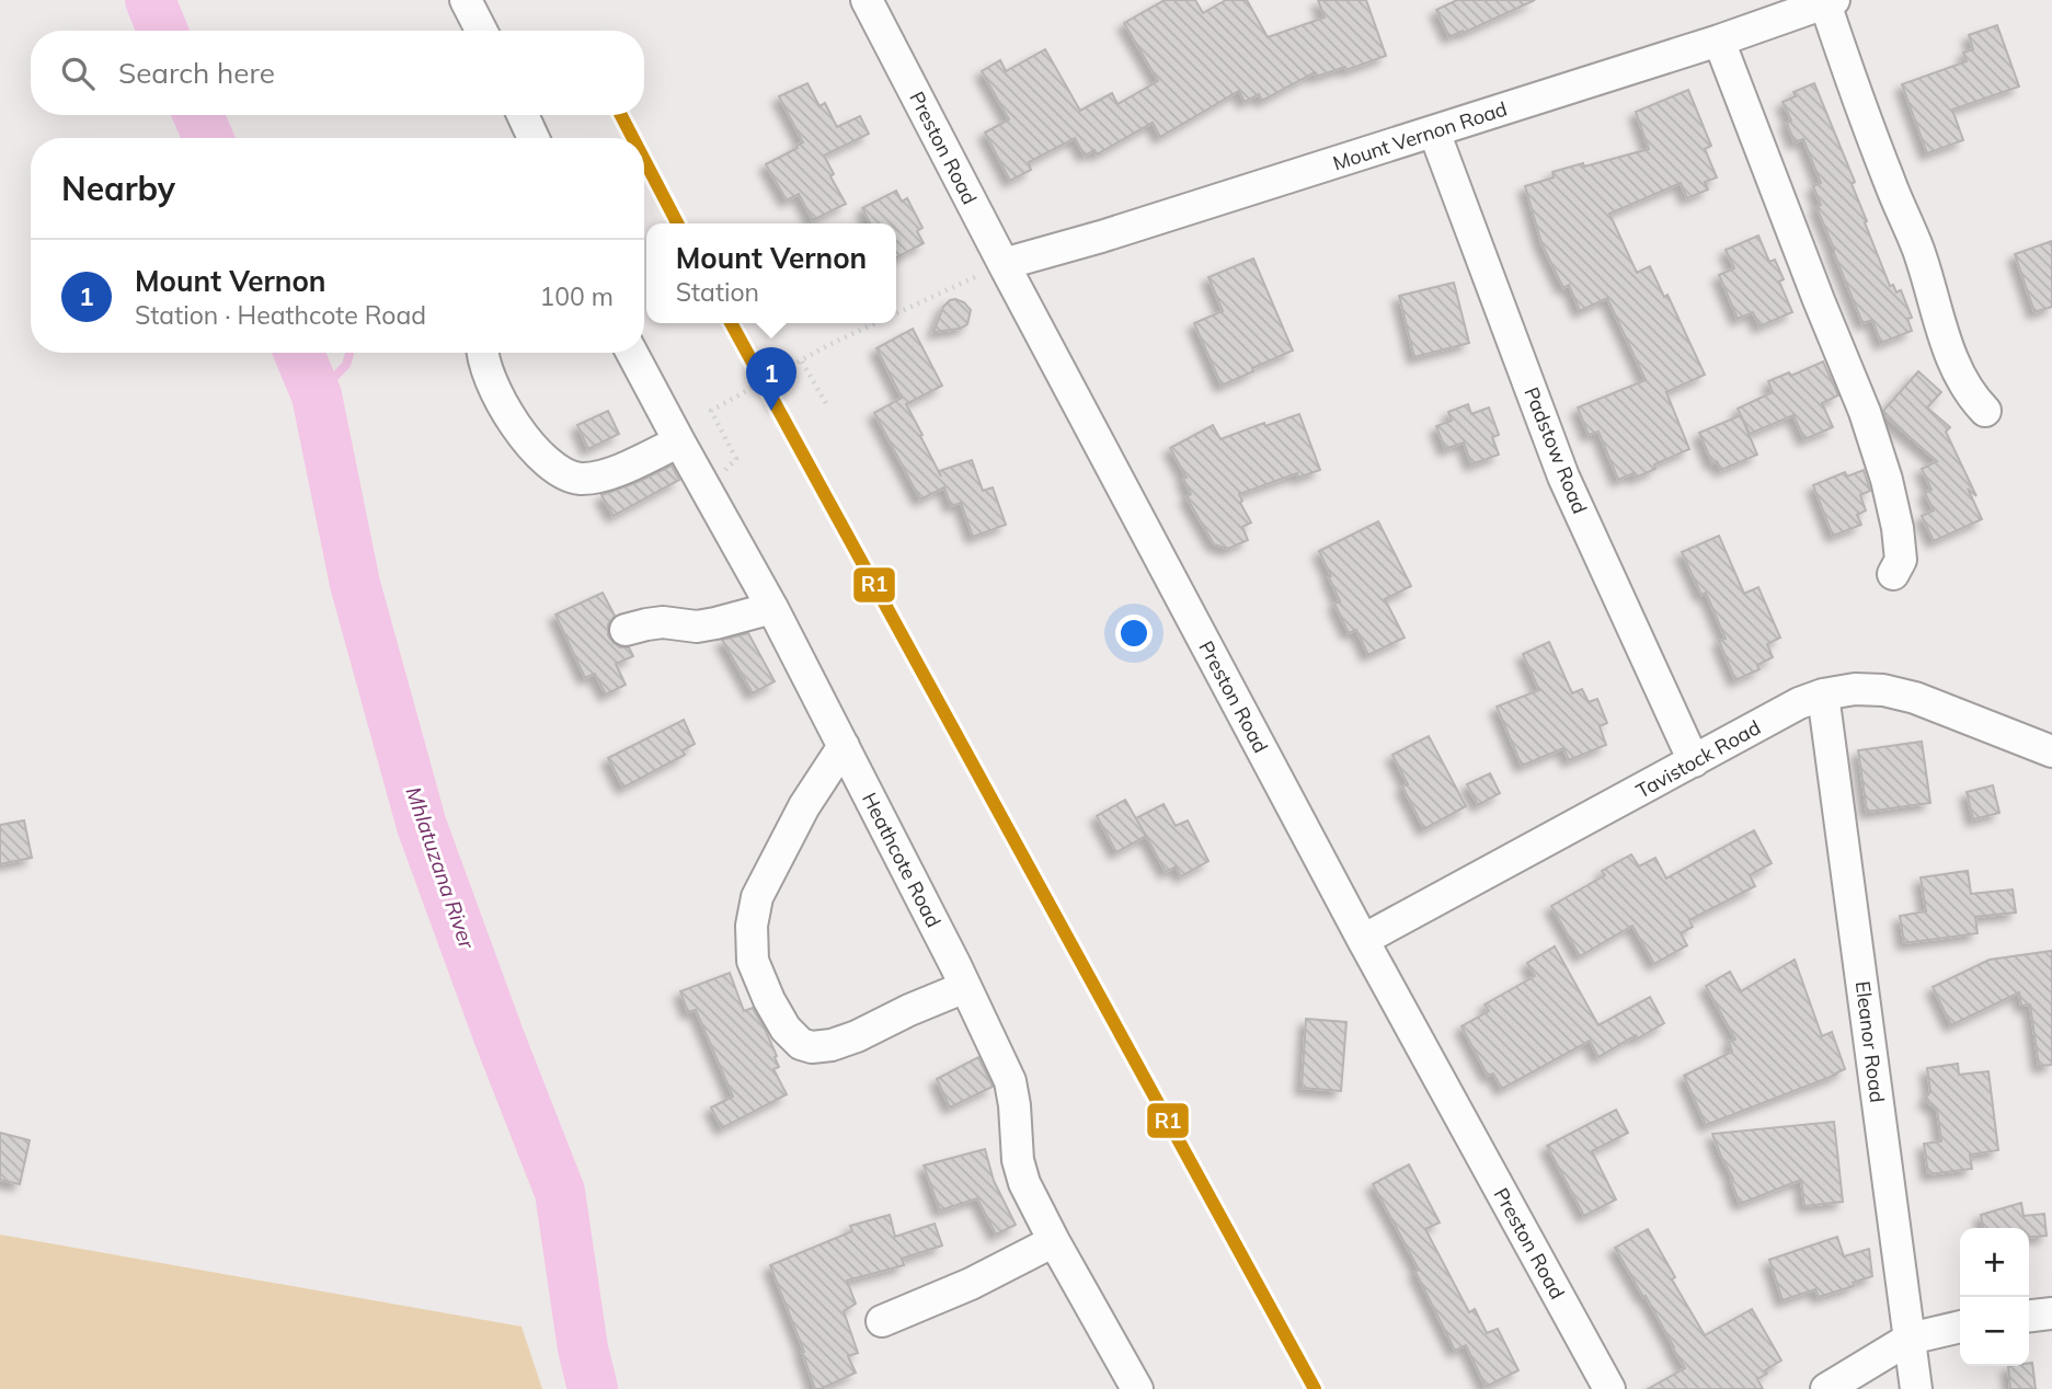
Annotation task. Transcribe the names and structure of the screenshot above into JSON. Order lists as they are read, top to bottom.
{
  "streets": {
    "street": [
      "Mount Vernon Road",
      "Preston Road",
      "Padstow Road",
      "Tavistock Road",
      "Heathcote Road",
      "Eleanor Road"
    ]
  },
  "crossings": [
    ["Mount Vernon Road", "Preston Road"],
    ["Mount Vernon Road", "Padstow Road"],
    ["Preston Road", "Tavistock Road"],
    ["Padstow Road", "Tavistock Road"],
    ["Tavistock Road", "Eleanor Road"]
  ],
  "water": ["Mhlatuzana River"],
  "lines": ["transit line R1"],
  "page": {
    "search": "Search here",
    "heading": "Nearby",
    "popup": ["Mount Vernon", "Station"],
    "list": [
      {
        "mark": "1",
        "name": "Mount Vernon",
        "note": "Station · Heathcote Road",
        "value": "100 m"
      }
    ],
    "pins": "1",
    "map_buttons": ["+", "−"]
  }
}
